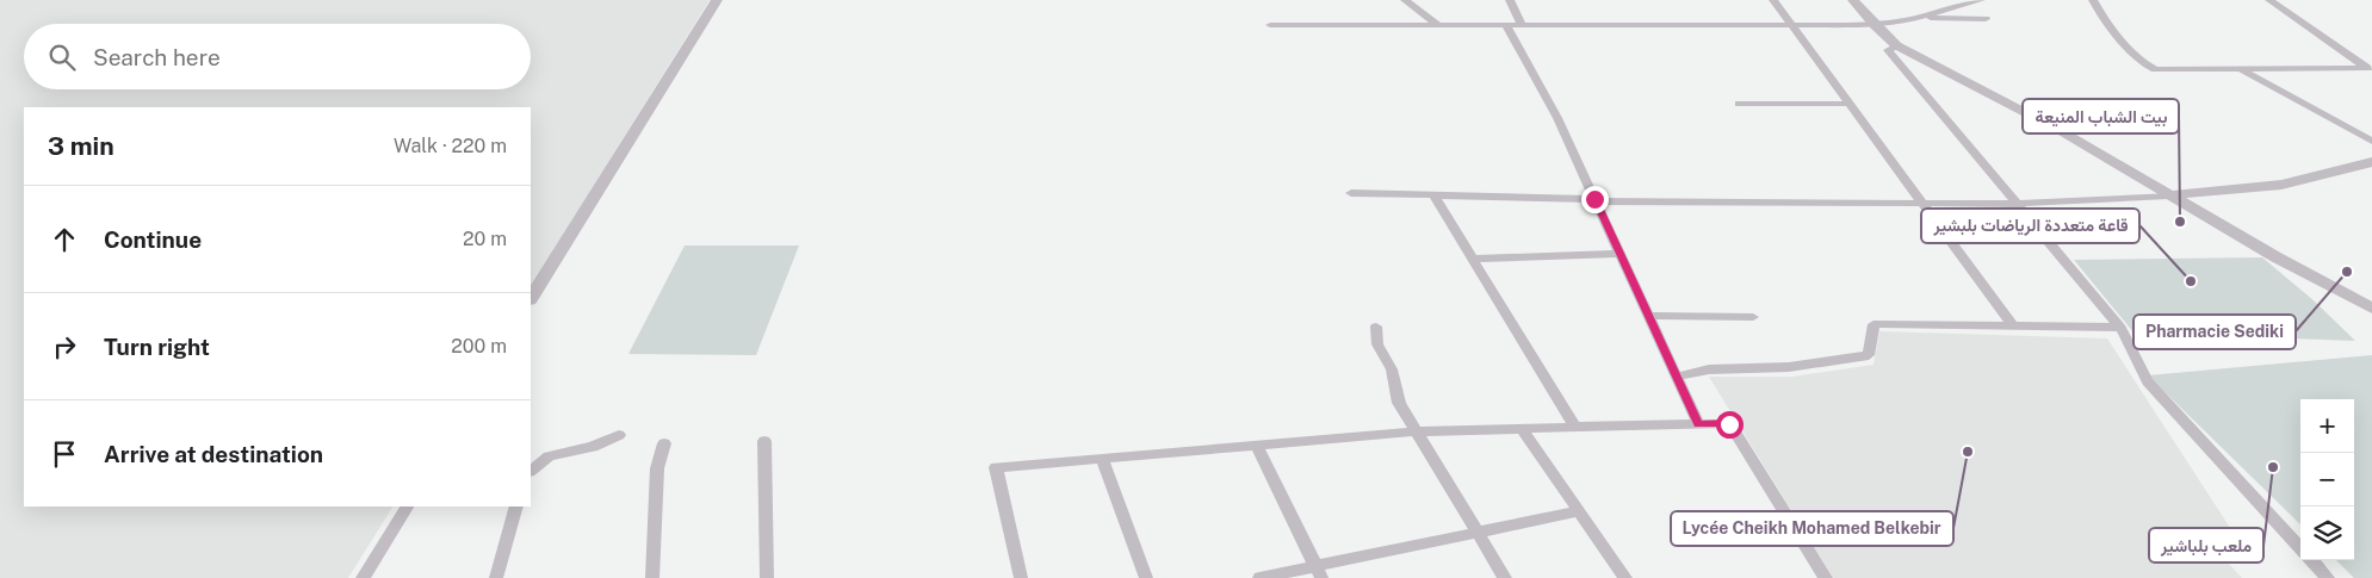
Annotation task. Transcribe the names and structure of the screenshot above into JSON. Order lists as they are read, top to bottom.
{
  "places": [
    "بيت الشباب المنيعة",
    "Pharmacie Sediki",
    "قاعة متعددة الرياضات بلبشير",
    "Lycée Cheikh Mohamed Belkebir",
    "ملعب بلباشير"
  ],
  "page": {
    "search": "Search here",
    "heading": ["3 min", "Walk · 220 m"],
    "list": [
      ["Continue", "20 m"],
      ["Turn right", "200 m"],
      "Arrive at destination"
    ],
    "map_buttons": ["+", "−"]
  }
}
